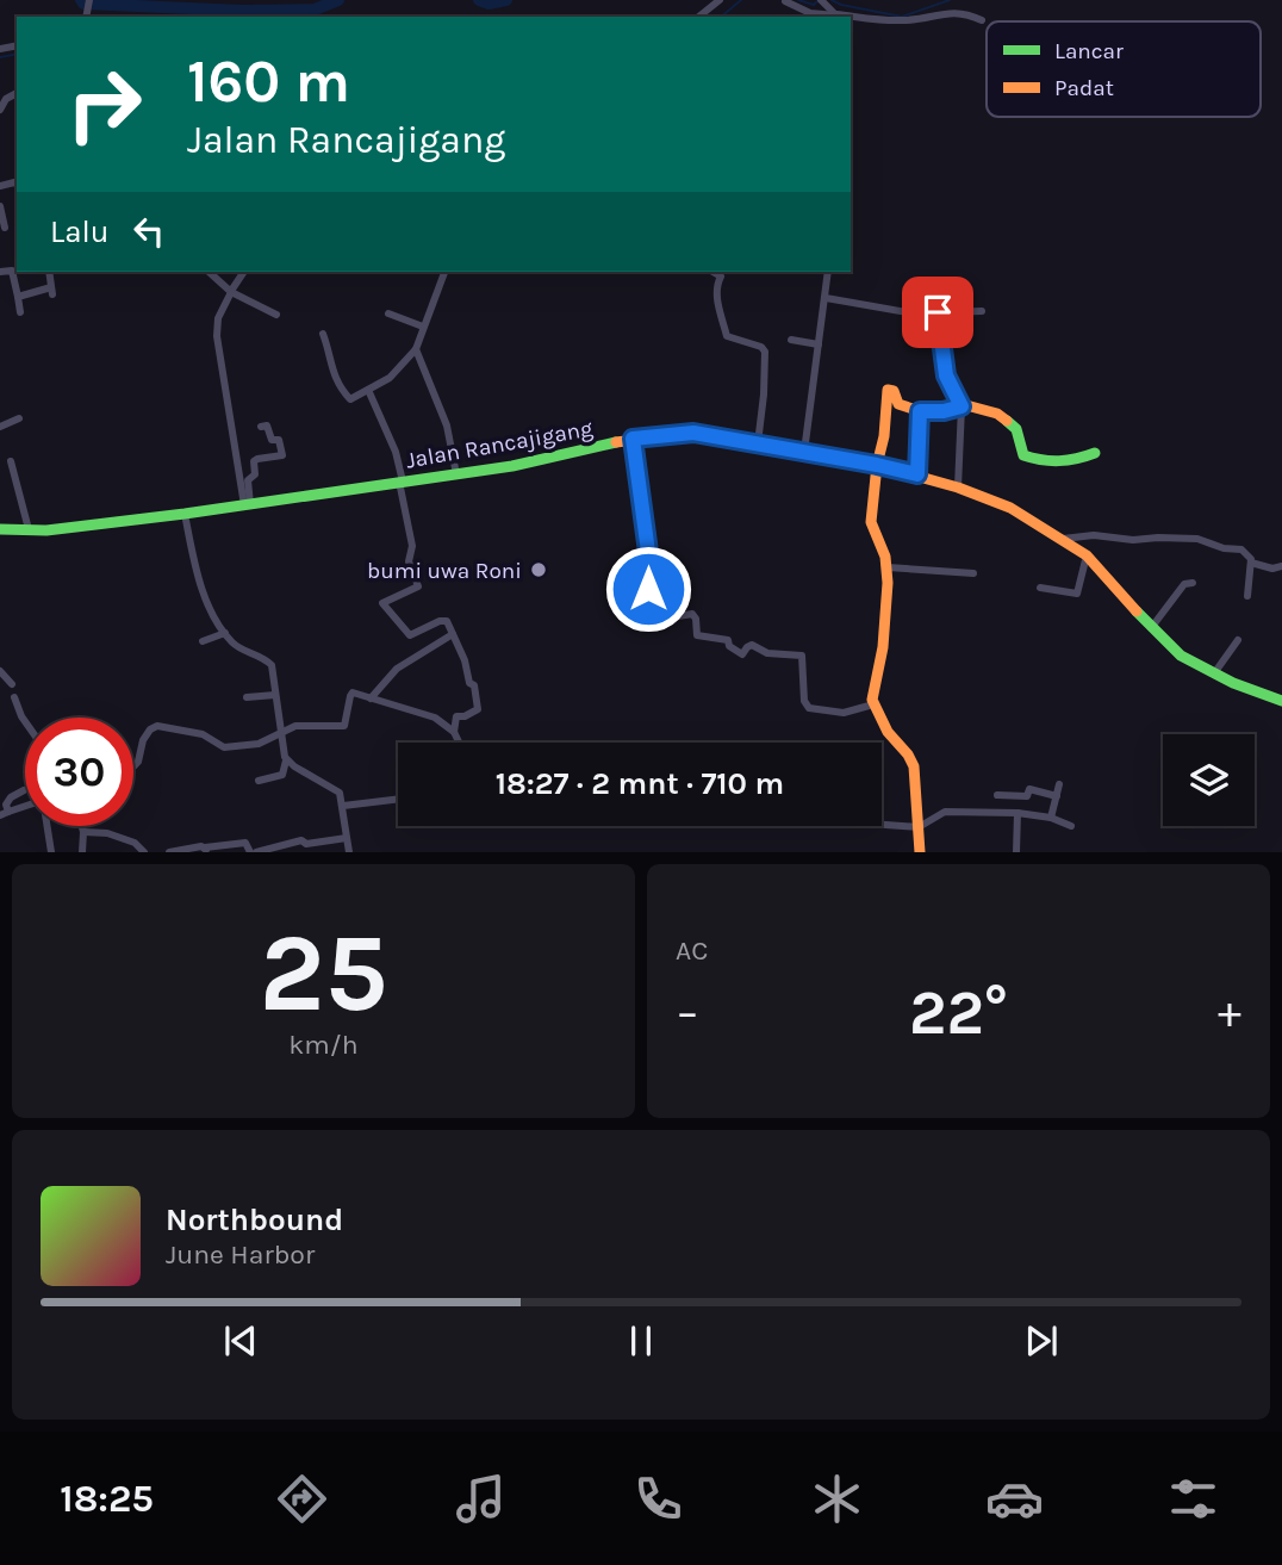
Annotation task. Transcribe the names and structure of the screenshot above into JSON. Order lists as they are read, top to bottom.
{
  "streets": {
    "main road": ["Jalan Rancajigang"]
  },
  "places": ["bumi uwa Roni"],
  "legend": ["Lancar", "Padat"],
  "page": {
    "turn": ["160 m", "Jalan Rancajigang"],
    "then": "Lalu",
    "limit": "30",
    "trip": "18:27 · 2 mnt · 710 m",
    "tile": [
      ["25", "km/h"],
      "AC"
    ],
    "heat": ["−", "22°", "+"],
    "song": ["Northbound", "June Harbor"],
    "tabs": "18:25"
  }
}
